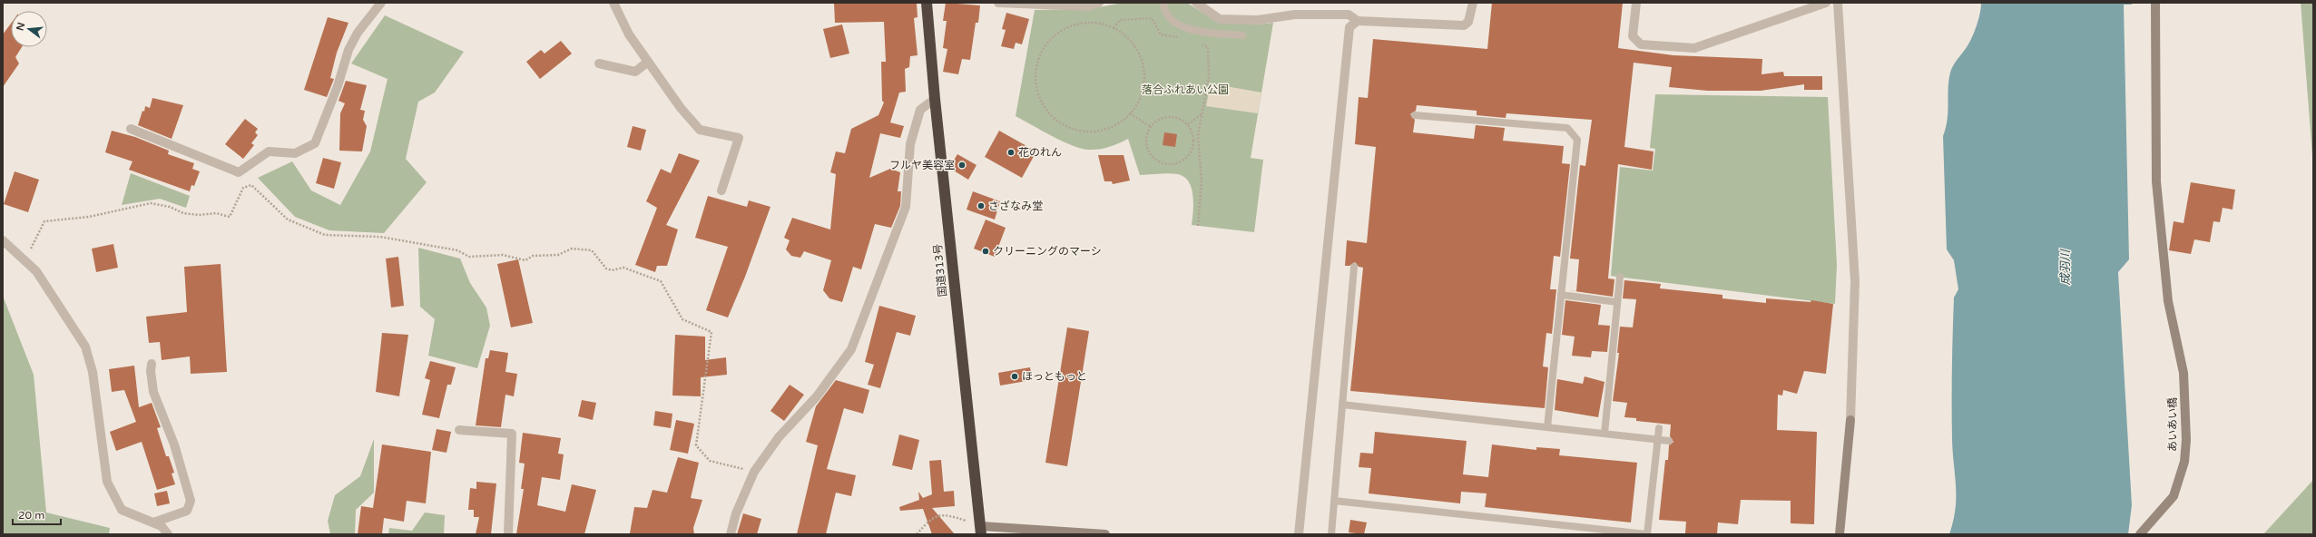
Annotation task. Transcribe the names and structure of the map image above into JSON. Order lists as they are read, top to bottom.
{
  "streets": {
    "highway": ["国道313号"],
    "street": ["あいあい橋"]
  },
  "water": ["成羽川"],
  "parks": ["落合ふれあい公園"],
  "places": [
    "花のれん",
    "フルヤ美容室",
    "さざなみ堂",
    "クリーニングのマーシ",
    "ほっともっと"
  ],
  "scale_bar": "20 m",
  "north": "left"
}
